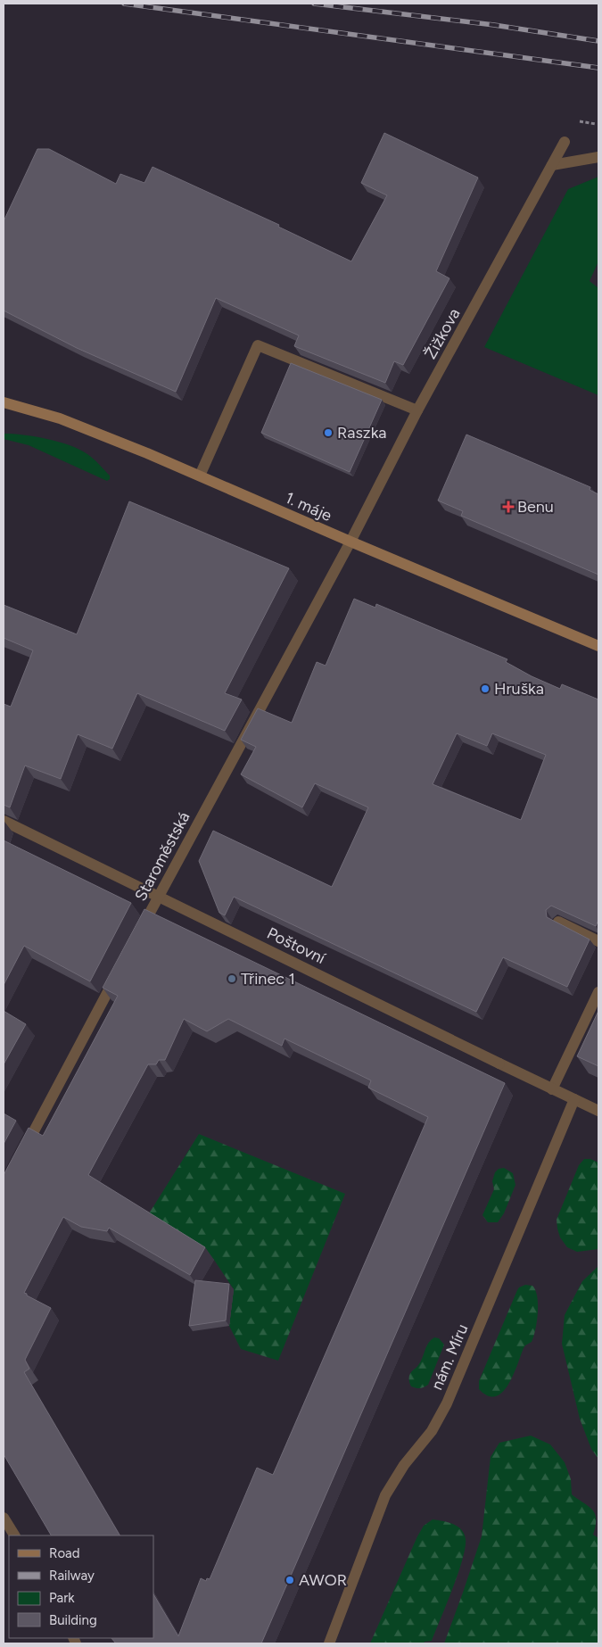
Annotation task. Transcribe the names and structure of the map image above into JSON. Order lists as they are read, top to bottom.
{
  "streets": {
    "main road": ["1. máje"],
    "street": [
      "Žižkova",
      "Staroměstská",
      "Poštovní",
      "nám. Míru"
    ]
  },
  "crossings": [
    ["Žižkova", "1. máje"],
    ["Žižkova", "Staroměstská"],
    ["1. máje", "Staroměstská"],
    ["Staroměstská", "Poštovní"],
    ["Poštovní", "nám. Míru"]
  ],
  "places": {
    "other": [
      "Raszka",
      "Hruška",
      "Třinec 1",
      "AWOR"
    ],
    "health": ["Benu"]
  },
  "legend": [
    "Road",
    "Railway",
    "Park",
    "Building"
  ]
}
